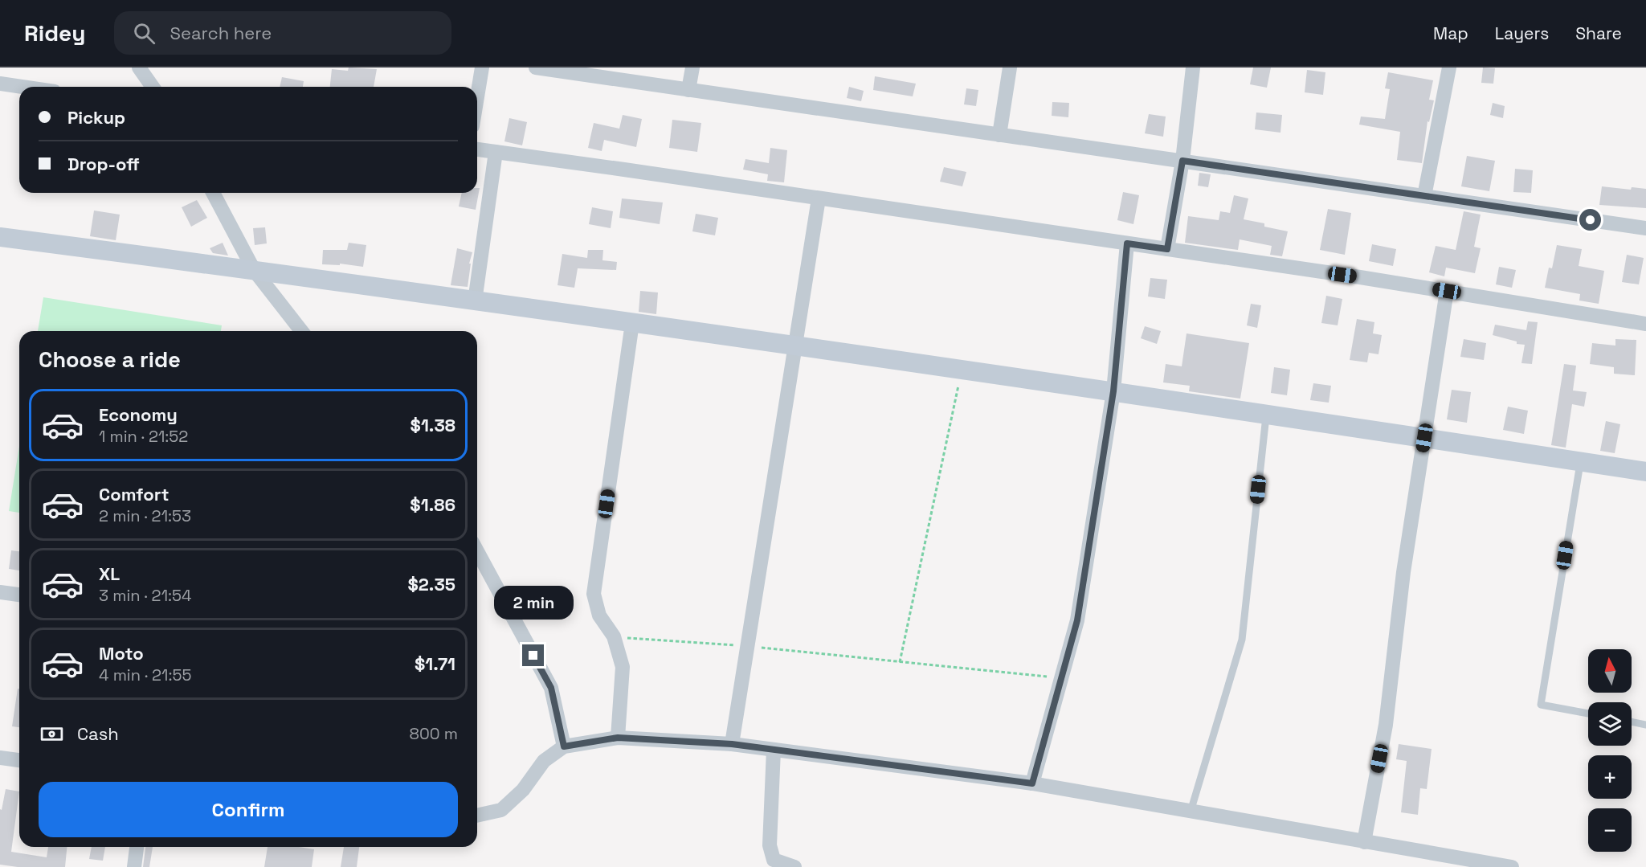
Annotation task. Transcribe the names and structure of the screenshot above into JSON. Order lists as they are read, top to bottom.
{
  "north": "top",
  "page": {
    "header": "Ridey",
    "search": "Search here",
    "nav": ["Map", "Layers", "Share"],
    "banner": ["Pickup", "Drop-off"],
    "heading": "Choose a ride",
    "list": [
      {
        "name": "Economy",
        "note": "1 min · 21:52",
        "value": "$1.38"
      },
      {
        "name": "Comfort",
        "note": "2 min · 21:53",
        "value": "$1.86"
      },
      {
        "name": "XL",
        "note": "3 min · 21:54",
        "value": "$2.35"
      },
      {
        "name": "Moto",
        "note": "4 min · 21:55",
        "value": "$1.71"
      }
    ],
    "bubble": "2 min",
    "map_buttons": ["+", "−"],
    "pay": ["Cash", "800 m"],
    "buttons": "Confirm"
  }
}
